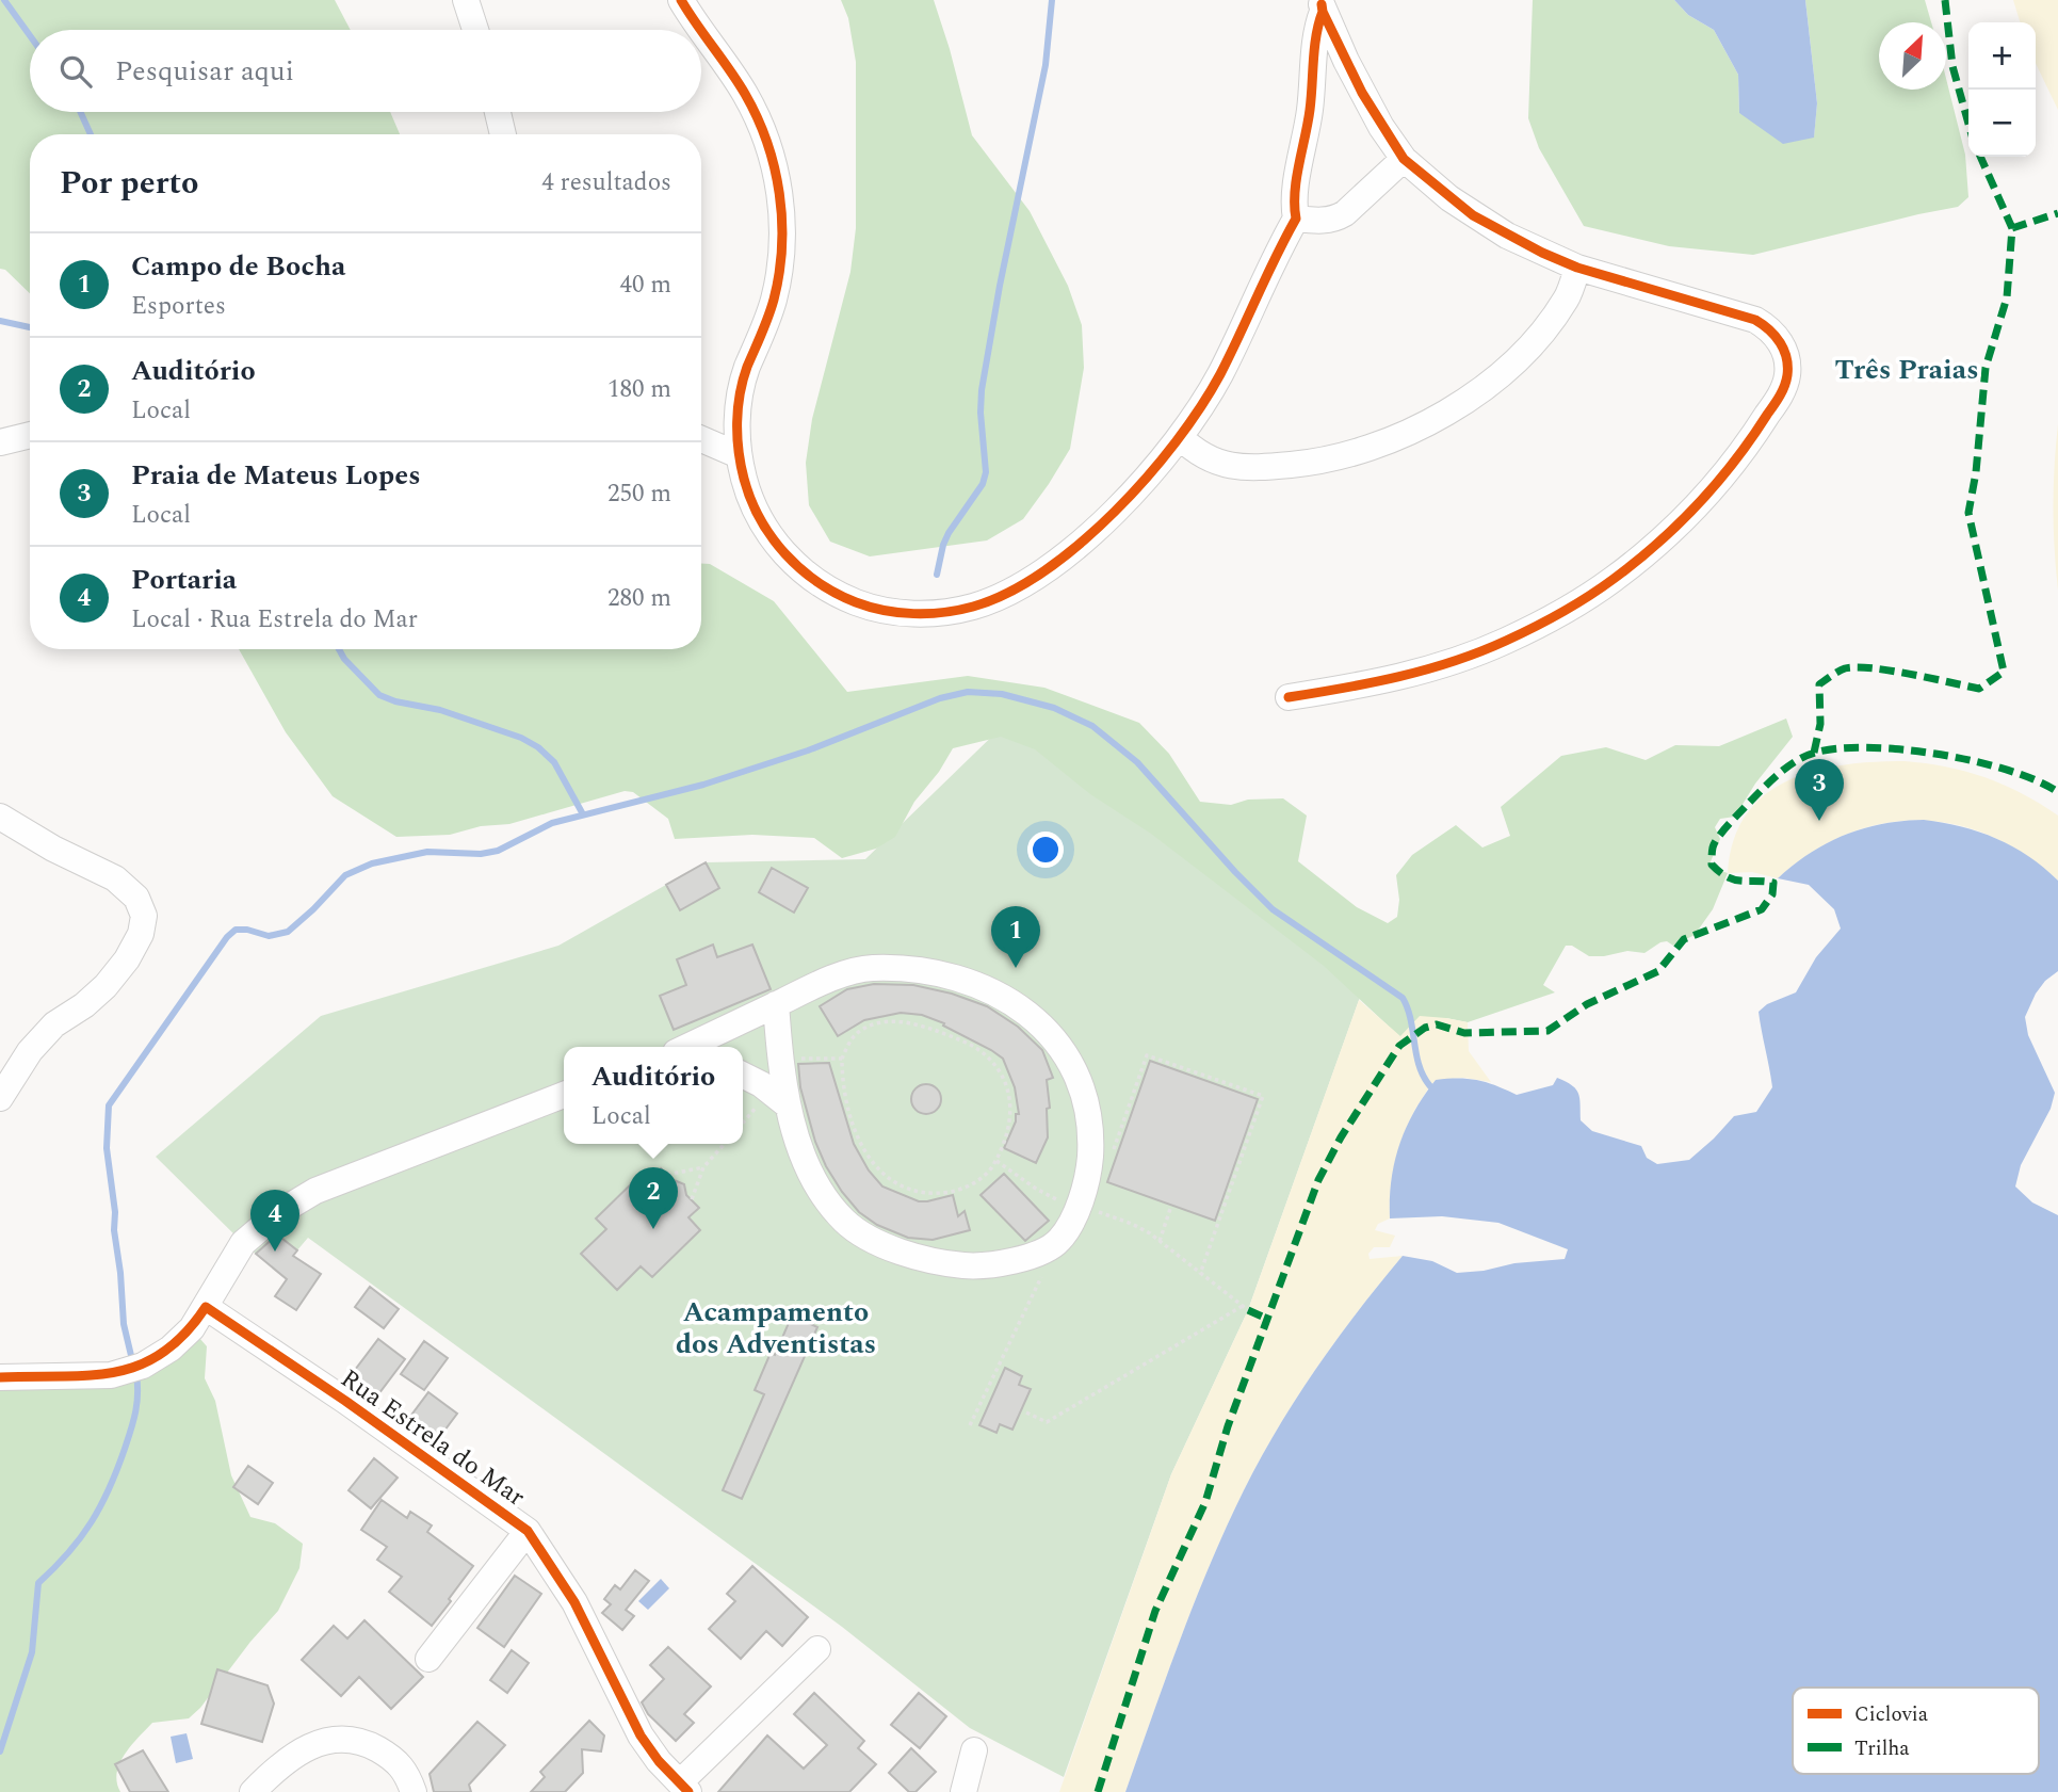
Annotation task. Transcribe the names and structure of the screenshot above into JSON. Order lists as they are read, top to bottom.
{
  "streets": {
    "street": ["Rua Estrela do Mar"]
  },
  "districts": ["Três Praias", "Acampamento dos Adventistas"],
  "legend": ["Ciclovia", "Trilha"],
  "north": "top right",
  "page": {
    "map_buttons": ["+", "−"],
    "search": "Pesquisar aqui",
    "heading": ["Por perto", "4 resultados"],
    "list": [
      {
        "mark": "1",
        "name": "Campo de Bocha",
        "note": "Esportes",
        "value": "40 m"
      },
      {
        "mark": "2",
        "name": "Auditório",
        "note": "Local",
        "value": "180 m"
      },
      {
        "mark": "3",
        "name": "Praia de Mateus Lopes",
        "note": "Local",
        "value": "250 m"
      },
      {
        "mark": "4",
        "name": "Portaria",
        "note": "Local · Rua Estrela do Mar",
        "value": "280 m"
      }
    ],
    "pins": [
      "3",
      "1",
      "2",
      "4"
    ],
    "popup": ["Auditório", "Local"]
  }
}
